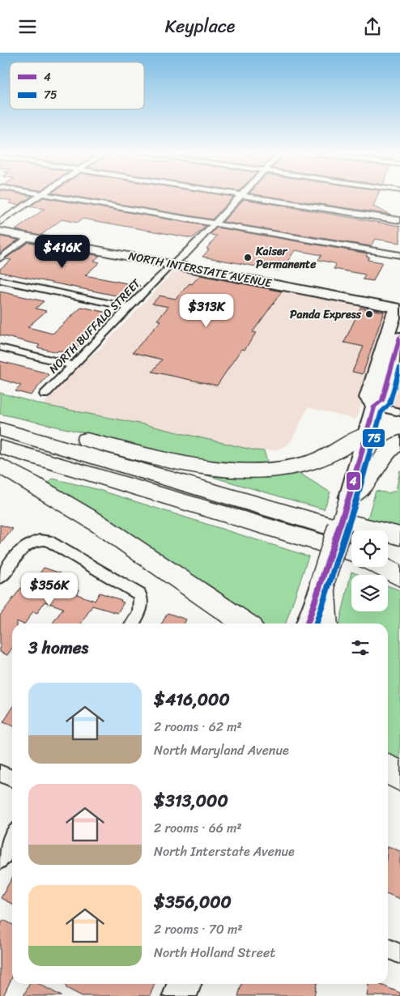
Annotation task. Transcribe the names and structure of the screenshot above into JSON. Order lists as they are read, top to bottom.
{
  "streets": {
    "street": ["NORTH INTERSTATE AVENUE", "NORTH BUFFALO STREET"]
  },
  "crossings": [
    ["NORTH INTERSTATE AVENUE", "NORTH BUFFALO STREET"]
  ],
  "places": ["Kaiser Permanente", "Panda Express"],
  "lines": ["transit line 4", "transit line 75"],
  "legend": ["4", "75"],
  "page": {
    "header": "Keyplace",
    "price": ["$416K", "$313K", "$356K"],
    "heading": "3 homes",
    "list": [
      {
        "name": "$416,000",
        "note": "2 rooms · 62 m² · North Maryland Avenue"
      },
      {
        "name": "$313,000",
        "note": "2 rooms · 66 m² · North Interstate Avenue"
      },
      {
        "name": "$356,000",
        "note": "2 rooms · 70 m² · North Holland Street"
      }
    ]
  }
}
